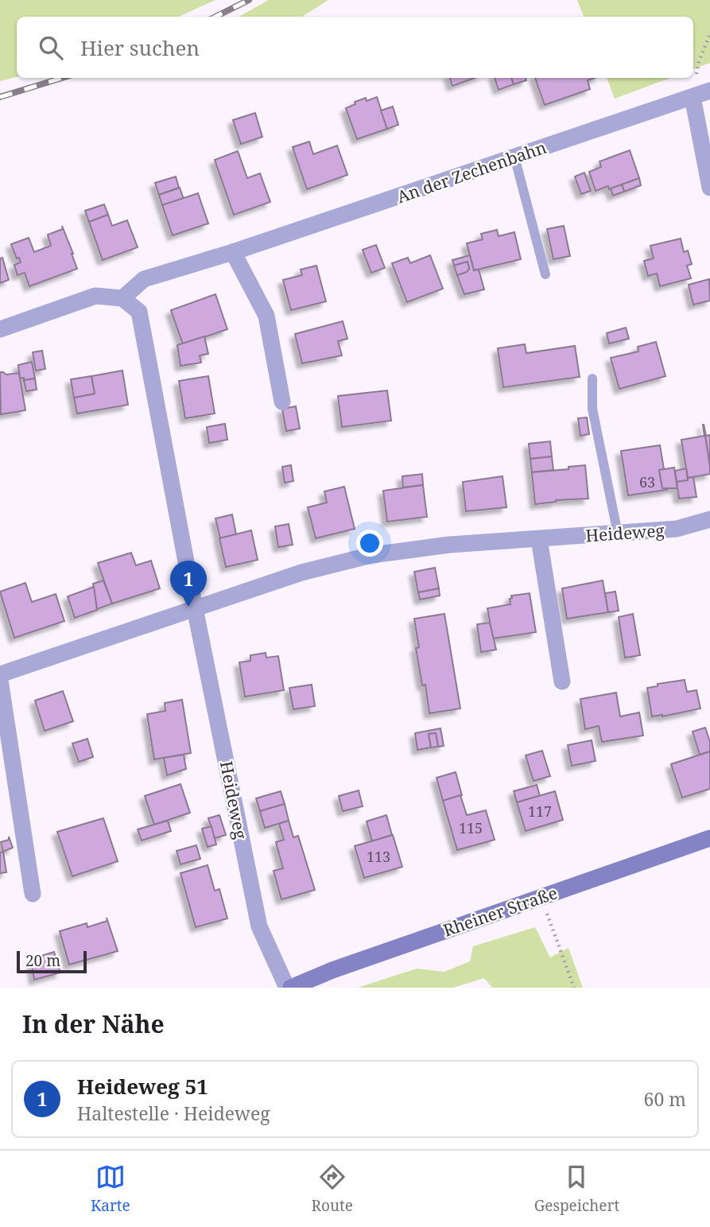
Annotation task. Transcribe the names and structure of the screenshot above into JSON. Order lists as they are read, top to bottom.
{
  "streets": {
    "main road": ["Rheiner Straße"],
    "street": ["An der Zechenbahn", "Heideweg"]
  },
  "crossings": [
    ["An der Zechenbahn", "Heideweg"],
    ["Heideweg", "Rheiner Straße"]
  ],
  "house_numbers": [
    "63",
    "117",
    "115",
    "113"
  ],
  "scale_bar": "20 m",
  "page": {
    "search": "Hier suchen",
    "pins": "1",
    "scale": "20 m",
    "heading": "In der Nähe",
    "list": [
      {
        "mark": "1",
        "name": "Heideweg 51",
        "note": "Haltestelle · Heideweg",
        "value": "60 m"
      }
    ],
    "nav": ["Karte", "Route", "Gespeichert"]
  }
}
